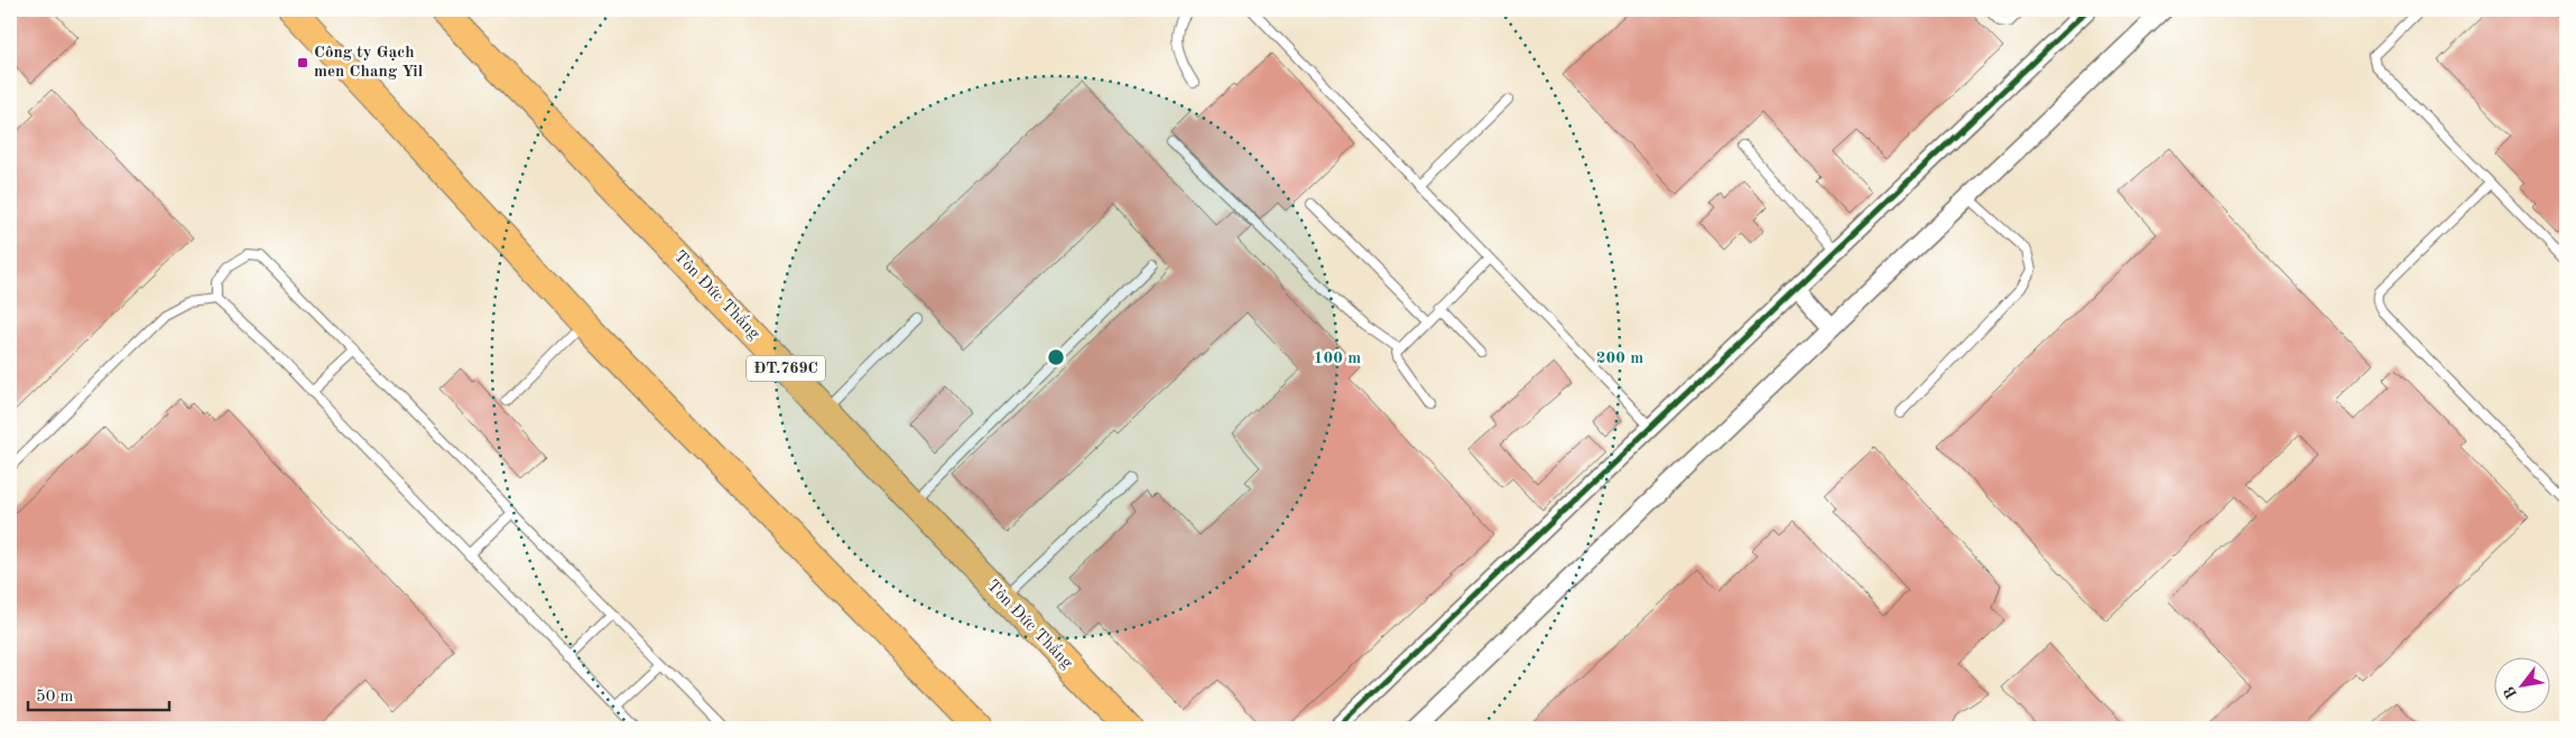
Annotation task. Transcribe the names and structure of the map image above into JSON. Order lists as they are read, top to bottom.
{
  "streets": {
    "main road": ["Tôn Đức Thắng", "ĐT.769C"]
  },
  "places": {
    "transit": ["Công ty Gạch men Chang Yil"]
  },
  "scale_bar": "50 m",
  "north": "bottom left",
  "rings": ["100 m", "200 m"]
}
